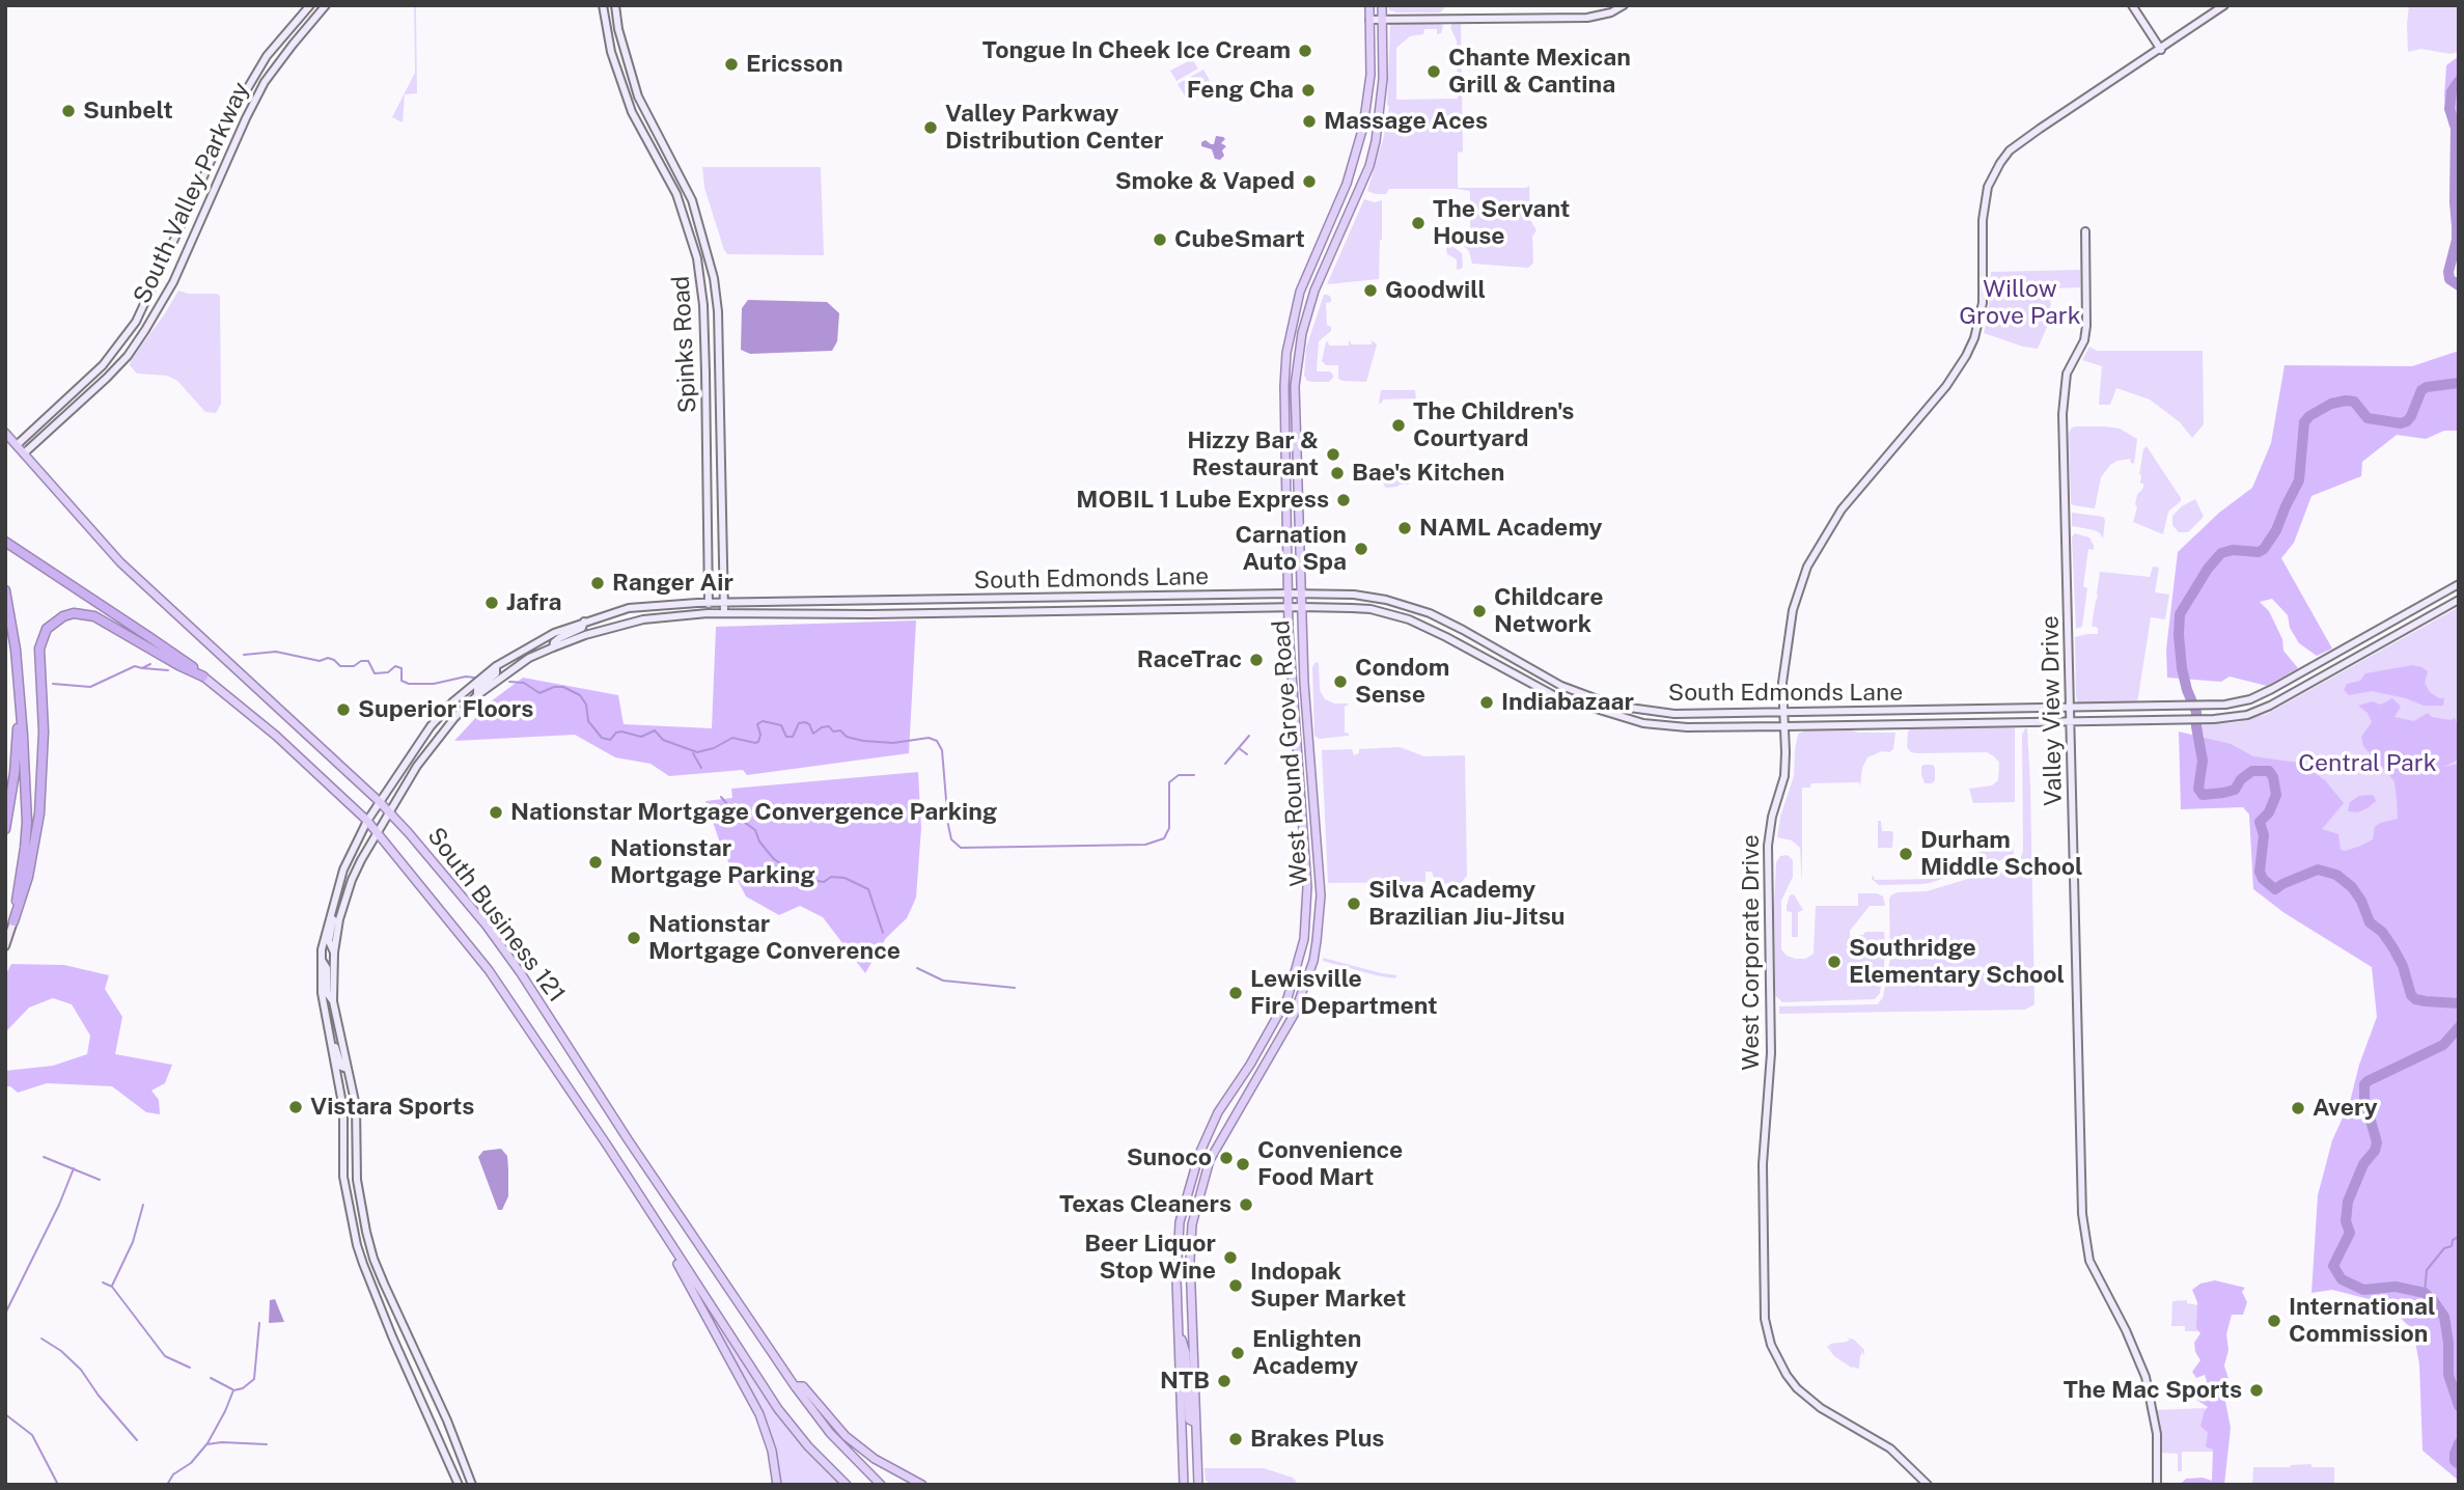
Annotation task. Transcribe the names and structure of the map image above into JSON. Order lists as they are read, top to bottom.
{
  "streets": {
    "main road": [
      "South Valley Parkway",
      "Spinks Road",
      "South Edmonds Lane",
      "Valley View Drive",
      "West Round Grove Road",
      "South Business 121",
      "West Corporate Drive"
    ]
  },
  "crossings": [
    ["South Valley Parkway", "South Business 121"],
    ["Spinks Road", "South Edmonds Lane"],
    ["South Edmonds Lane", "Valley View Drive"],
    ["South Edmonds Lane", "West Round Grove Road"],
    ["South Edmonds Lane", "South Business 121"],
    ["South Edmonds Lane", "West Corporate Drive"]
  ],
  "parks": ["Willow Grove Park", "Central Park"],
  "places": [
    "Tongue In Cheek Ice Cream",
    "Ericsson",
    "Chante Mexican Grill & Cantina",
    "Feng Cha",
    "Sunbelt",
    "Massage Aces",
    "Valley Parkway Distribution Center",
    "Smoke & Vaped",
    "The Servant House",
    "CubeSmart",
    "Goodwill",
    "The Children's Courtyard",
    "Hizzy Bar & Restaurant",
    "Bae's Kitchen",
    "MOBIL 1 Lube Express",
    "NAML Academy",
    "Carnation Auto Spa",
    "Ranger Air",
    "Jafra",
    "Childcare Network",
    "RaceTrac",
    "Condom Sense",
    "Indiabazaar",
    "Superior Floors",
    "Nationstar Mortgage Convergence Parking",
    "Durham Middle School",
    "Nationstar Mortgage Parking",
    "Silva Academy Brazilian Jiu-Jitsu",
    "Nationstar Mortgage Converence",
    "Southridge Elementary School",
    "Lewisville Fire Department",
    "Vistara Sports",
    "Avery",
    "Sunoco",
    "Convenience Food Mart",
    "Texas Cleaners",
    "Beer Liquor Stop Wine",
    "Indopak Super Market",
    "International Commission",
    "Enlighten Academy",
    "NTB",
    "The Mac Sports",
    "Brakes Plus"
  ]
}
